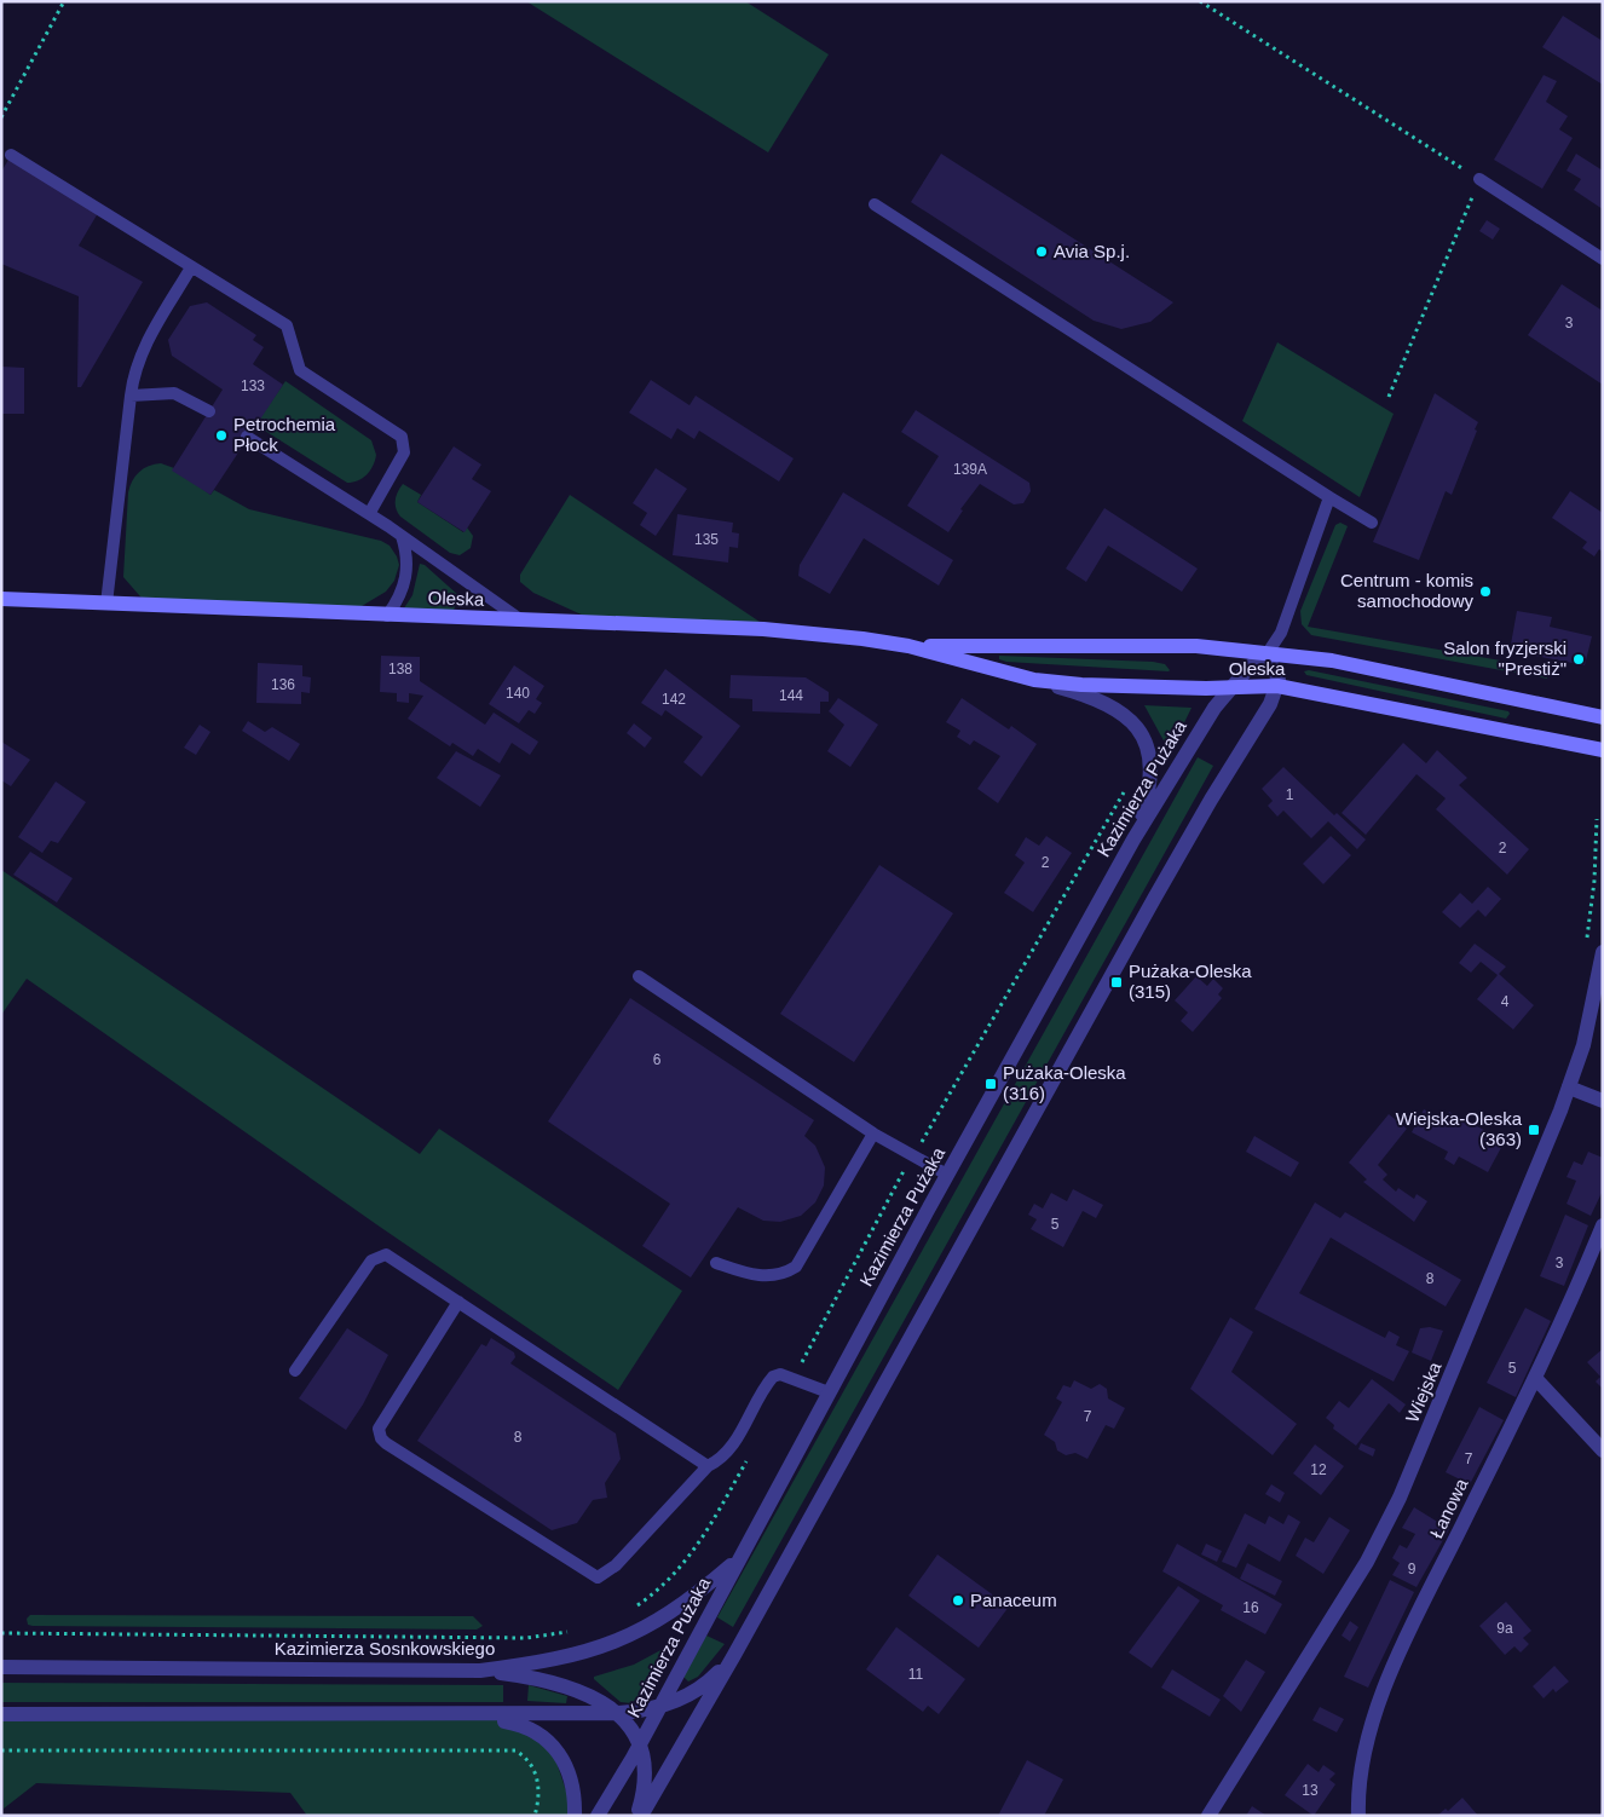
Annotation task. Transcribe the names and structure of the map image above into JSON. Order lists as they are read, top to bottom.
{
  "streets": {
    "main road": ["Oleska"],
    "street": [
      "Kazimierza Pużaka",
      "Wiejska",
      "Łanowa",
      "Kazimierza Sosnkowskiego"
    ]
  },
  "crossings": [
    ["Oleska", "Kazimierza Pużaka"],
    ["Kazimierza Pużaka", "Kazimierza Sosnkowskiego"]
  ],
  "places": {
    "other": [
      "Avia Sp.j.",
      "Petrochemia Płock",
      "Centrum - komis samochodowy",
      "Salon fryzjerski \"Prestiż\"",
      "Panaceum"
    ],
    "transit": ["Pużaka-Oleska (315)", "Pużaka-Oleska (316)", "Wiejska-Oleska (363)"]
  },
  "house_numbers": [
    "3",
    "133",
    "139A",
    "135",
    "138",
    "136",
    "140",
    "144",
    "142",
    "1",
    "2",
    "2",
    "4",
    "6",
    "5",
    "3",
    "8",
    "5",
    "7",
    "8",
    "7",
    "12",
    "9",
    "16",
    "9a",
    "11",
    "13"
  ]
}
